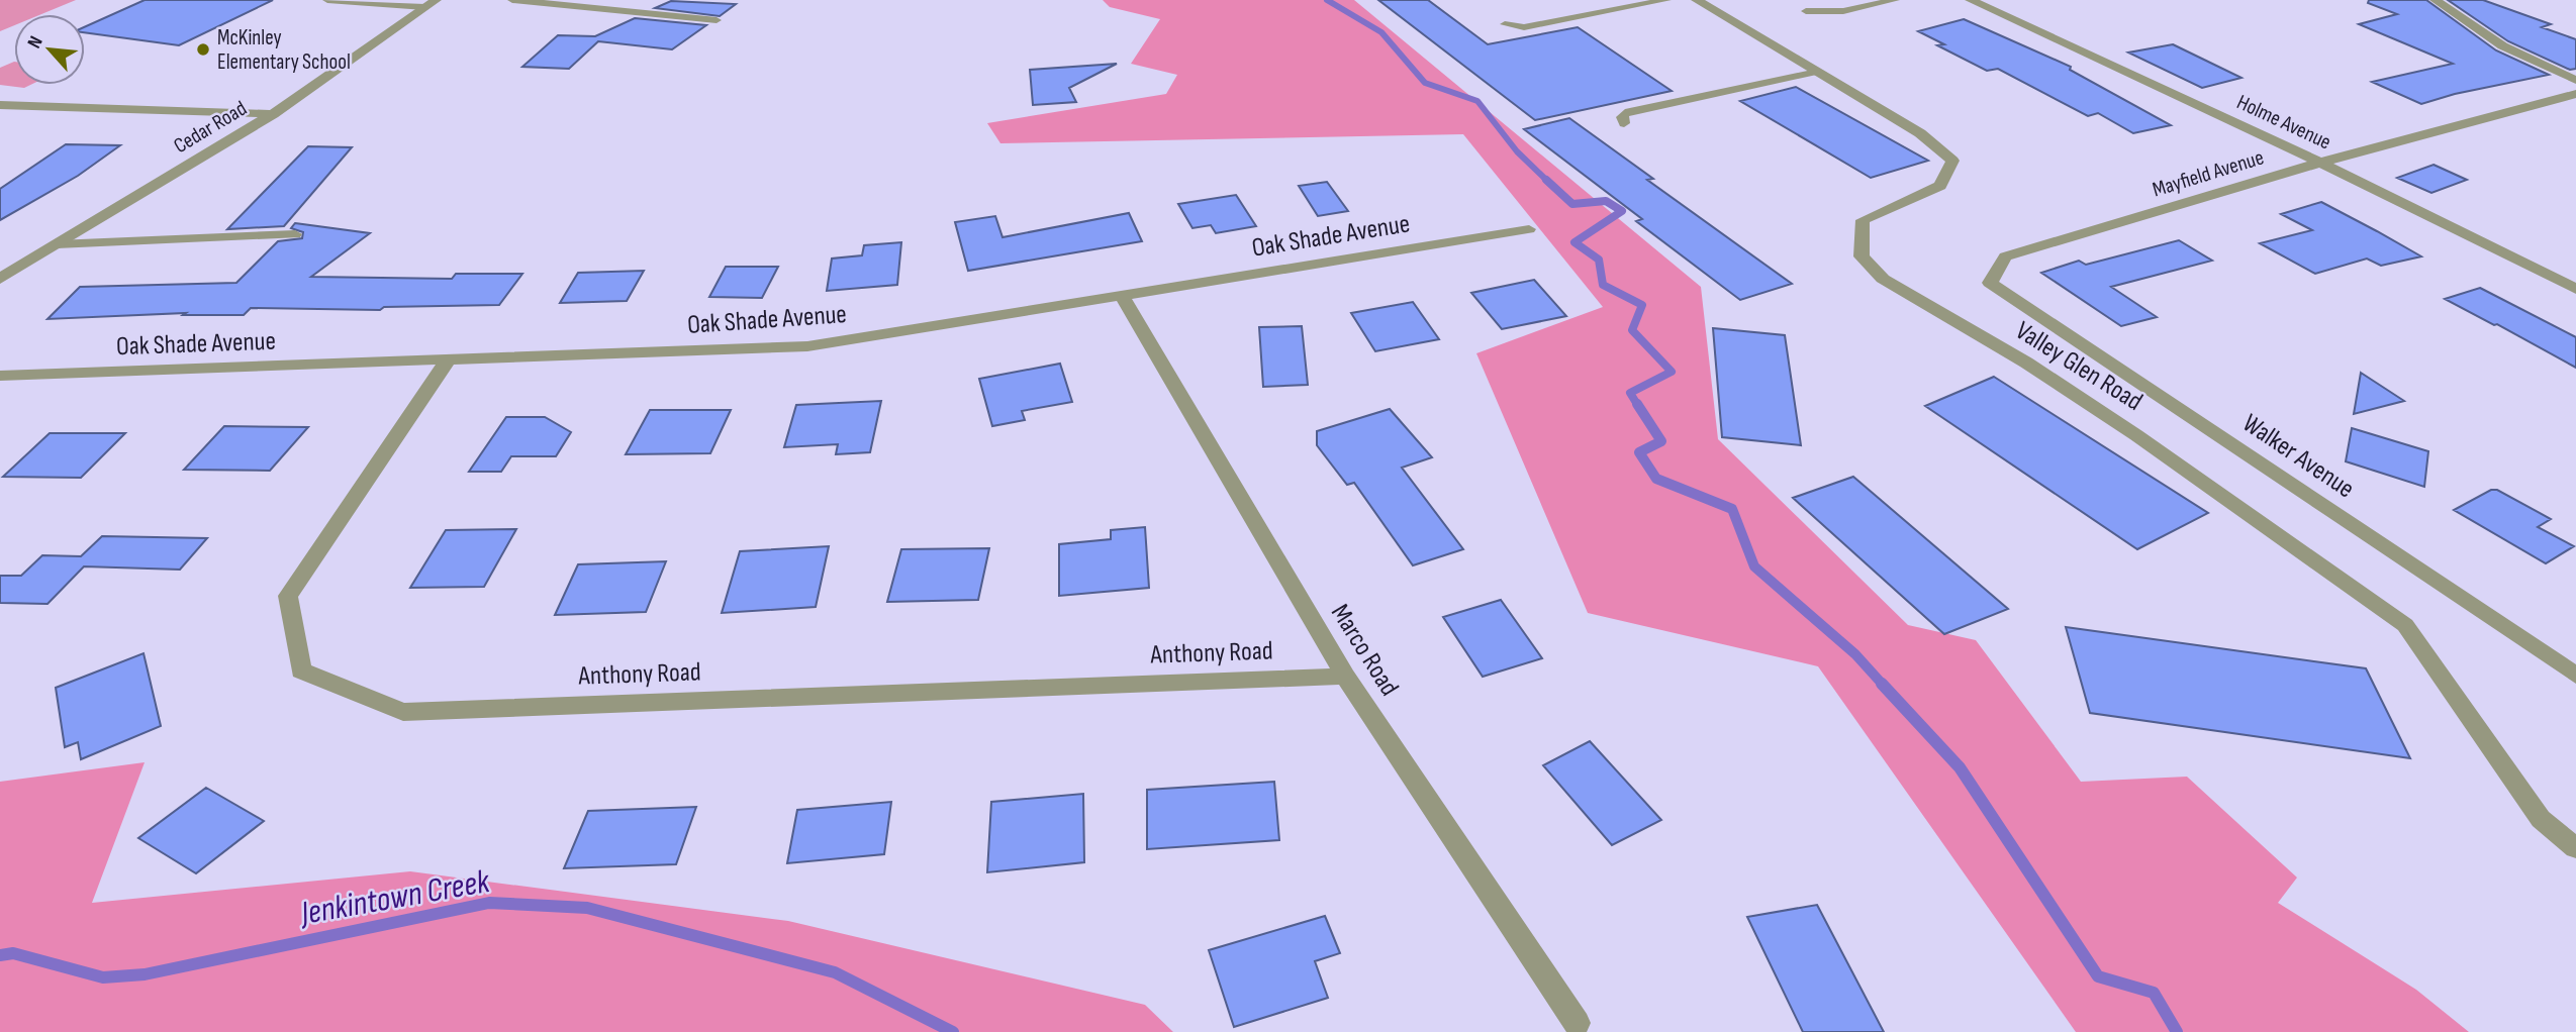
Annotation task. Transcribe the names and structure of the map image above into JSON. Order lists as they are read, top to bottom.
{
  "streets": {
    "street": [
      "Holme Avenue",
      "Cedar Road",
      "Mayfield Avenue",
      "Oak Shade Avenue",
      "Valley Glen Road",
      "Walker Avenue",
      "Marco Road",
      "Anthony Road"
    ]
  },
  "crossings": [
    ["Holme Avenue", "Mayfield Avenue"],
    ["Mayfield Avenue", "Walker Avenue"],
    ["Oak Shade Avenue", "Marco Road"],
    ["Oak Shade Avenue", "Anthony Road"],
    ["Marco Road", "Anthony Road"]
  ],
  "water": ["Jenkintown Creek"],
  "places": ["McKinley Elementary School"],
  "north": "top left"
}
